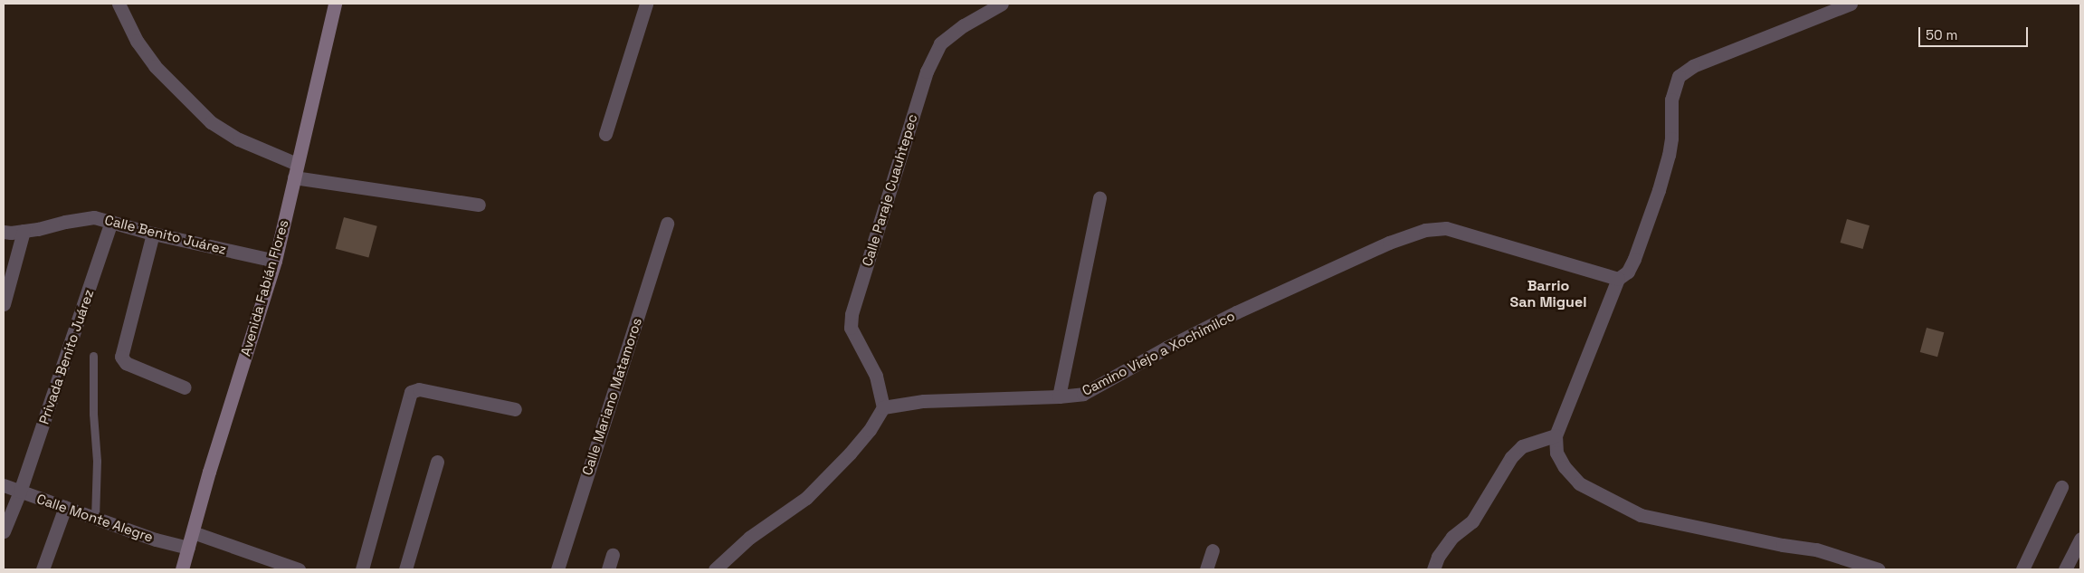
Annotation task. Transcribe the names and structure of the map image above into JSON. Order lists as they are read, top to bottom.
{
  "streets": {
    "main road": ["Avenida Fabián Flores"],
    "street": [
      "Calle Paraje Cuauhtepec",
      "Calle Benito Juárez",
      "Camino Viejo a Xochimilco",
      "Privada Benito Juárez",
      "Calle Mariano Matamoros",
      "Calle Monte Alegre"
    ]
  },
  "crossings": [
    ["Calle Paraje Cuauhtepec", "Camino Viejo a Xochimilco"],
    ["Calle Benito Juárez", "Avenida Fabián Flores"],
    ["Calle Benito Juárez", "Privada Benito Juárez"],
    ["Avenida Fabián Flores", "Calle Monte Alegre"],
    ["Privada Benito Juárez", "Calle Monte Alegre"]
  ],
  "districts": ["Barrio San Miguel"],
  "scale_bar": "50 m"
}
